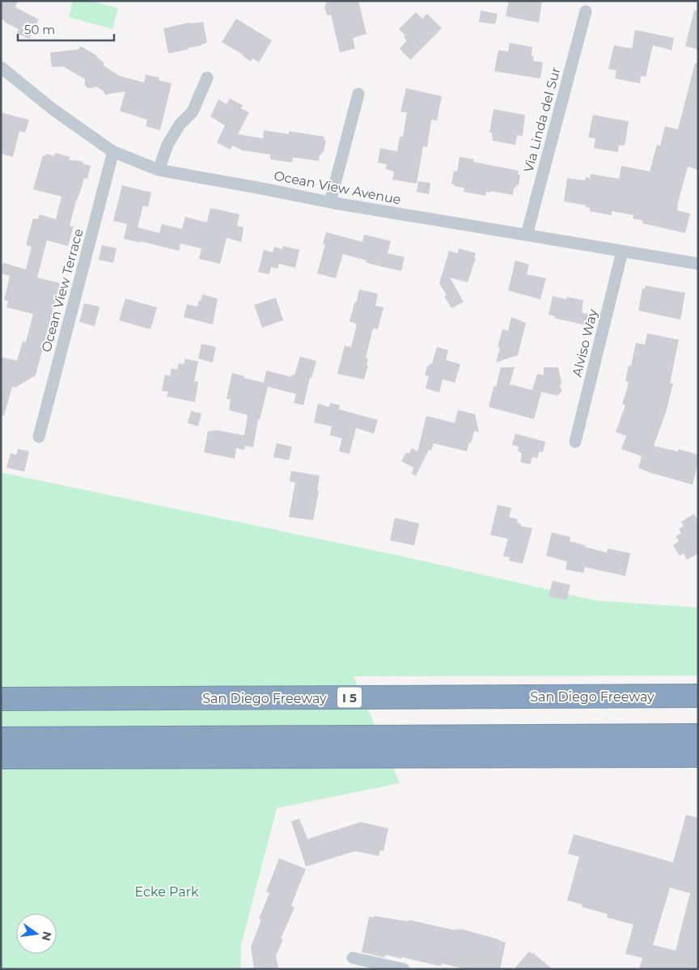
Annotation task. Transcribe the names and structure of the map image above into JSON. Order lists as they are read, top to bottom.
{
  "streets": {
    "highway": ["San Diego Freeway", "I 5"],
    "street": [
      "Via Linda del Sur",
      "Ocean View Avenue",
      "Ocean View Terrace",
      "Alviso Way"
    ]
  },
  "crossings": [
    ["Via Linda del Sur", "Ocean View Avenue"],
    ["Ocean View Avenue", "Ocean View Terrace"],
    ["Ocean View Avenue", "Alviso Way"]
  ],
  "parks": ["Ecke Park"],
  "scale_bar": "50 m",
  "north": "right"
}
